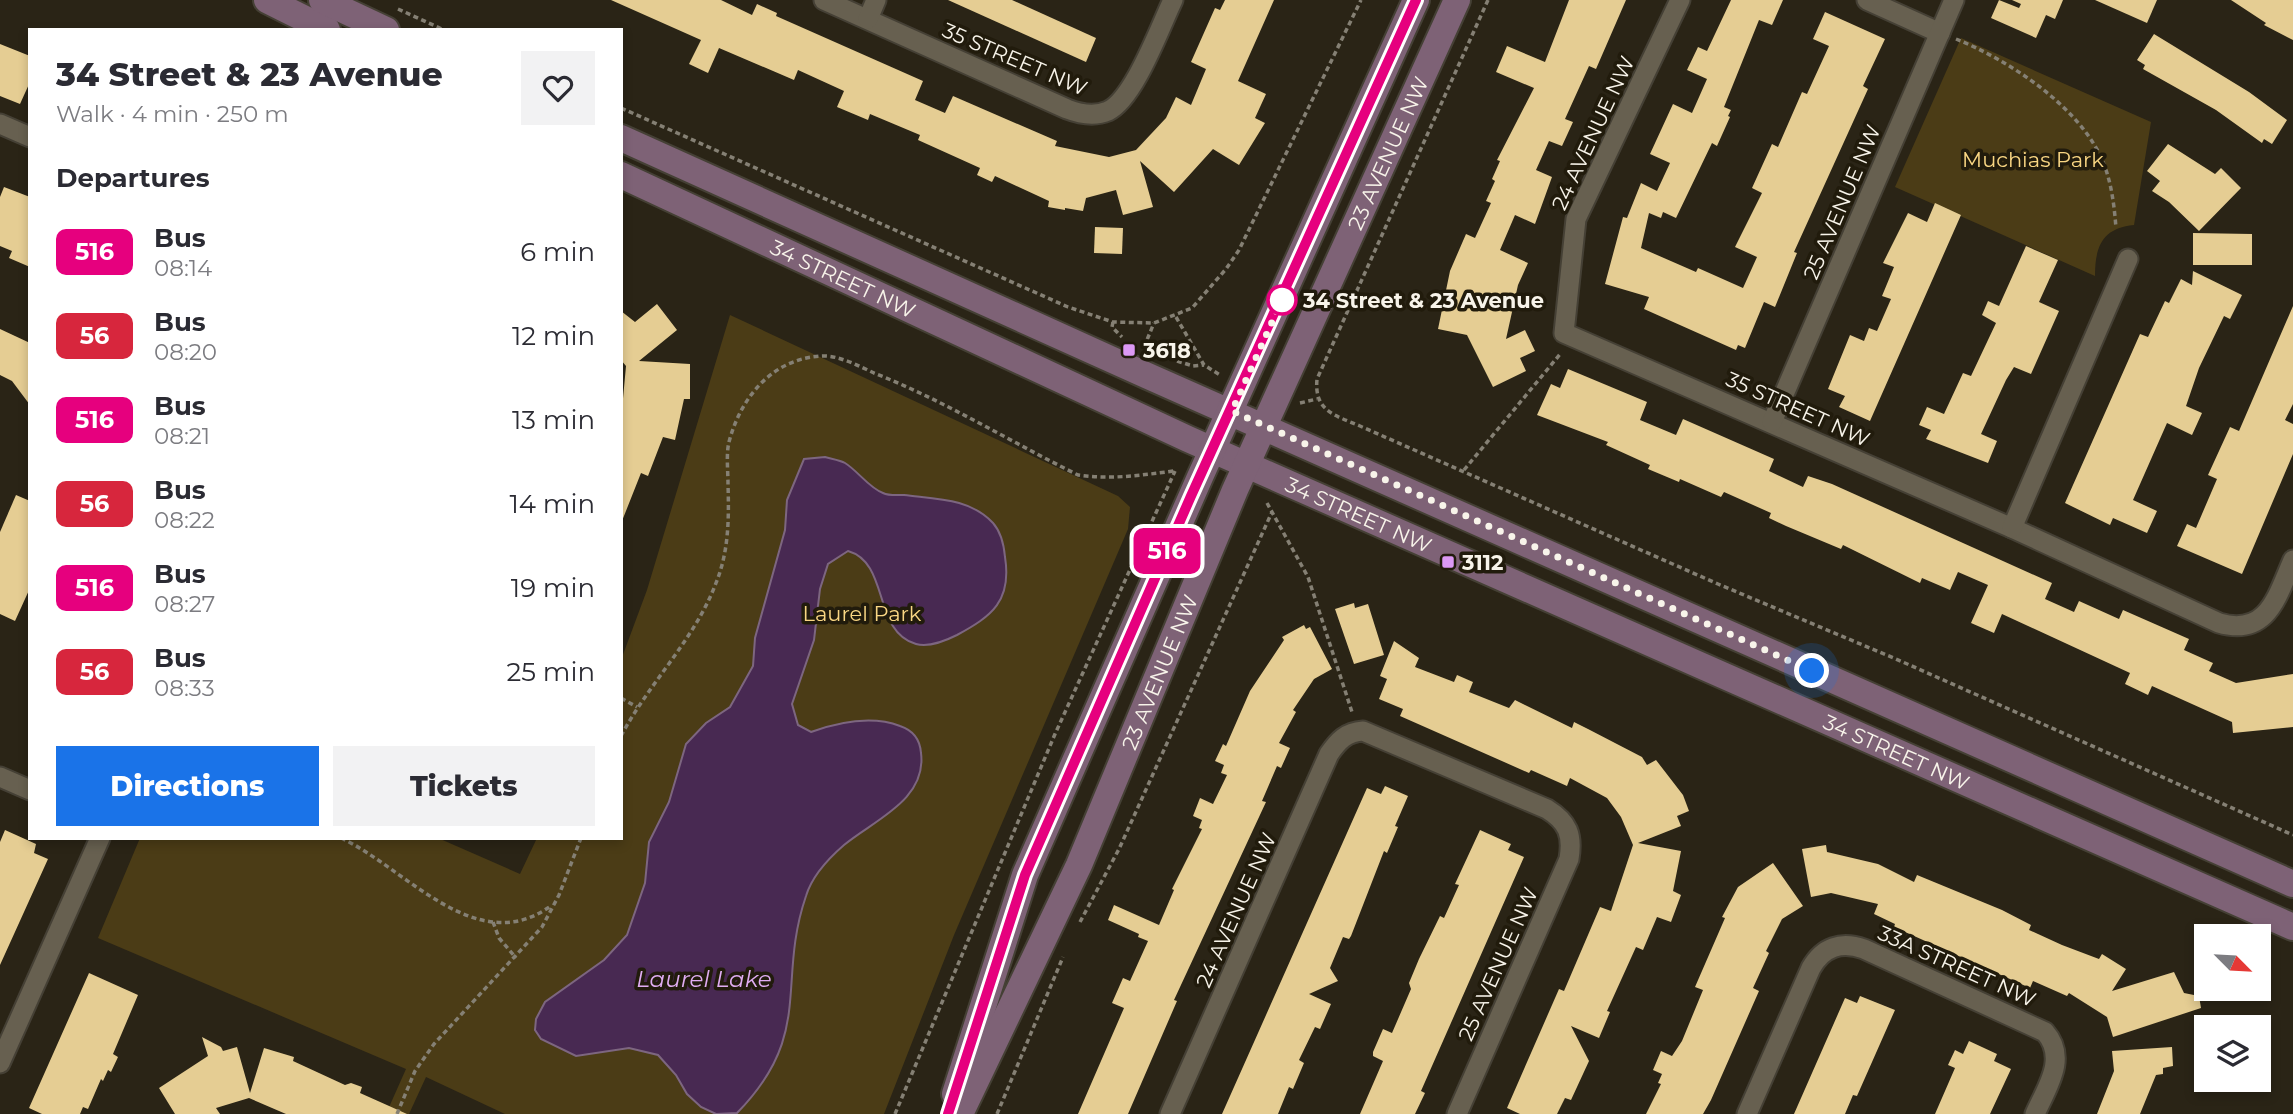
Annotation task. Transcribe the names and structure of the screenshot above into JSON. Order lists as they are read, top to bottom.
{
  "streets": {
    "main road": ["23 AVENUE NW", "34 STREET NW"],
    "street": [
      "35 STREET NW",
      "24 AVENUE NW",
      "25 AVENUE NW",
      "33A STREET NW"
    ]
  },
  "crossings": [
    ["35 STREET NW", "24 AVENUE NW"],
    ["35 STREET NW", "25 AVENUE NW"],
    ["24 AVENUE NW", "25 AVENUE NW"],
    ["23 AVENUE NW", "34 STREET NW"]
  ],
  "water": ["Laurel Lake"],
  "parks": ["Muchias Park", "Laurel Park"],
  "places": {
    "other": ["34 Street & 23 Avenue"],
    "transit": ["3618", "3112"]
  },
  "lines": ["bus line 516"],
  "north": "bottom right",
  "page": {
    "on_map": "516",
    "heading": [
      ["34 Street & 23 Avenue", "Walk · 4 min · 250 m"],
      "Departures"
    ],
    "list": [
      {
        "mark": "516",
        "name": "Bus",
        "note": "08:14",
        "value": "6 min"
      },
      {
        "mark": "56",
        "name": "Bus",
        "note": "08:20",
        "value": "12 min"
      },
      {
        "mark": "516",
        "name": "Bus",
        "note": "08:21",
        "value": "13 min"
      },
      {
        "mark": "56",
        "name": "Bus",
        "note": "08:22",
        "value": "14 min"
      },
      {
        "mark": "516",
        "name": "Bus",
        "note": "08:27",
        "value": "19 min"
      },
      {
        "mark": "56",
        "name": "Bus",
        "note": "08:33",
        "value": "25 min"
      }
    ],
    "buttons": ["Directions", "Tickets"]
  }
}
